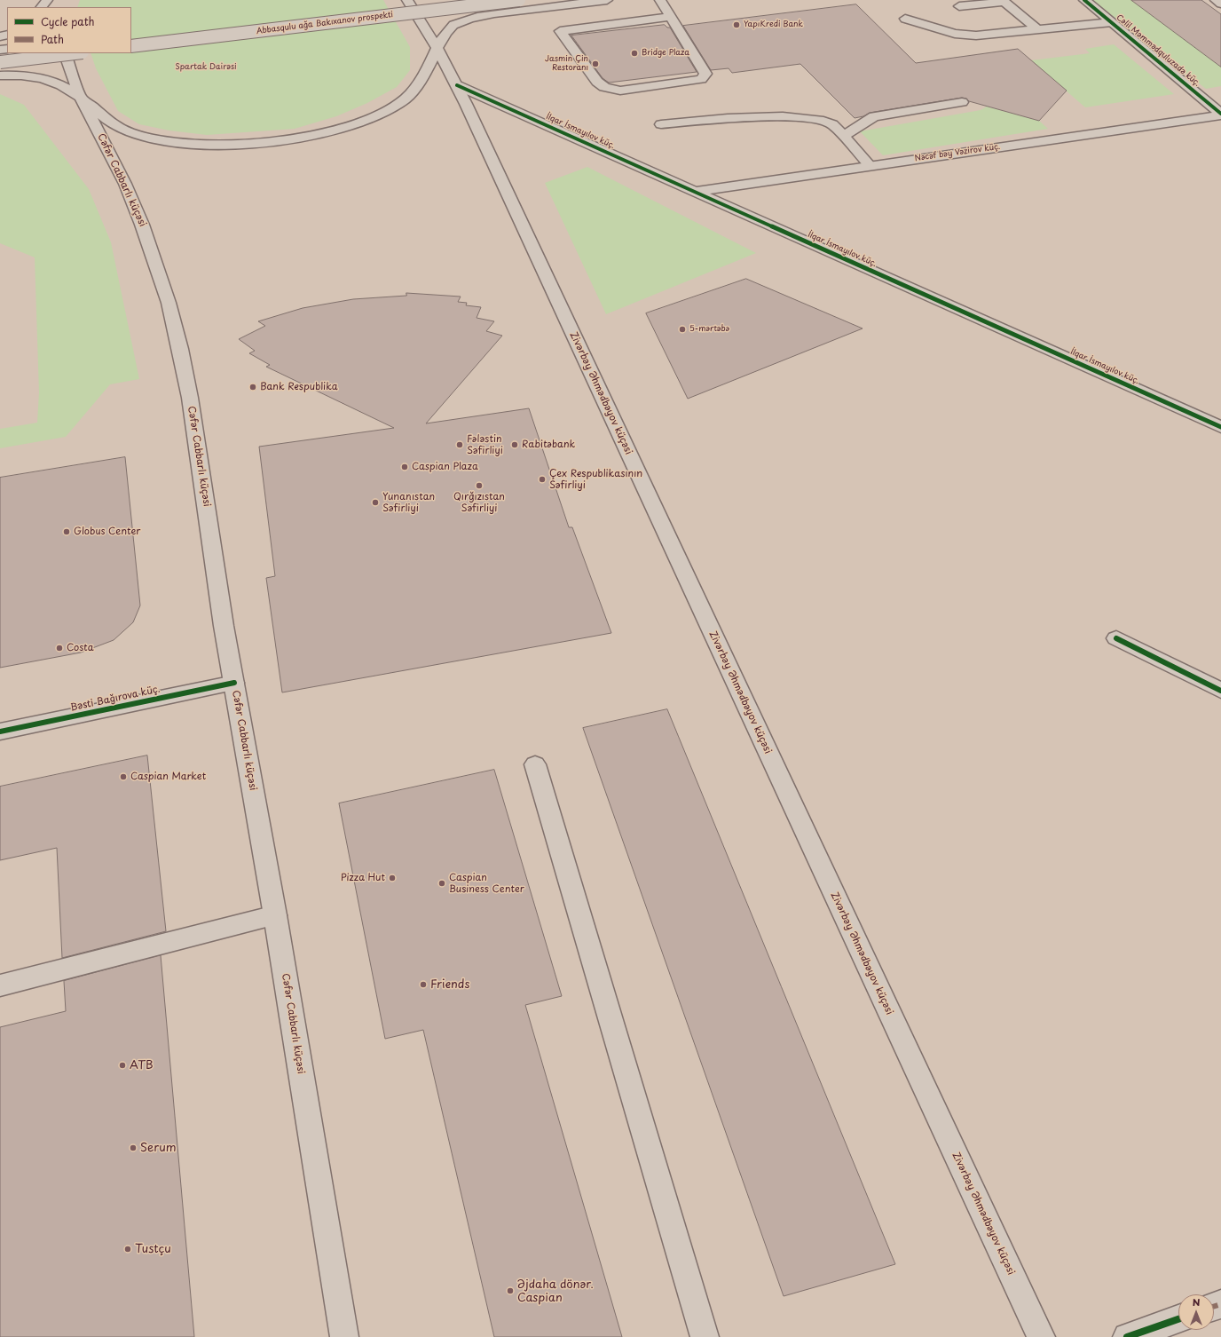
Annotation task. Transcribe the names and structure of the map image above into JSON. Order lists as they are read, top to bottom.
{
  "streets": {
    "main road": [
      "Abbasqulu ağa Bakıxanov prospekti",
      "Cəlil Məmmədquluzadə küç.",
      "İlqar İsmayılov küç.",
      "Nəcəf bəy Vəzirov küç.",
      "Cəfər Cabbarlı küçəsi",
      "Zivərbəy Əhmədbəyov küçəsi",
      "Bəsti Bağırova küç."
    ]
  },
  "crossings": [
    ["Abbasqulu ağa Bakıxanov prospekti", "Zivərbəy Əhmədbəyov küçəsi"],
    ["Cəlil Məmmədquluzadə küç.", "Nəcəf bəy Vəzirov küç."],
    ["İlqar İsmayılov küç.", "Nəcəf bəy Vəzirov küç."],
    ["İlqar İsmayılov küç.", "Zivərbəy Əhmədbəyov küçəsi"],
    ["Cəfər Cabbarlı küçəsi", "Bəsti Bağırova küç."]
  ],
  "parks": ["Spartak Dairəsi"],
  "places": [
    "YapıKredi Bank",
    "Bridge Plaza",
    "Jasmin Çin Restoranı",
    "5-mərtəbə",
    "Bank Respublika",
    "Fələstin Səfirliyi",
    "Rabitəbank",
    "Caspian Plaza",
    "Çex Respublikasının Səfirliyi",
    "Qırğızıstan Səfirliyi",
    "Yunanıstan Səfirliyi",
    "Globus Center",
    "Costa",
    "Caspian Market",
    "Pizza Hut",
    "Caspian Business Center",
    "Friends",
    "ATB",
    "Serum",
    "Tustçu",
    "Əjdaha dönər. Caspian"
  ],
  "legend": ["Cycle path", "Path"],
  "north": "top"
}
